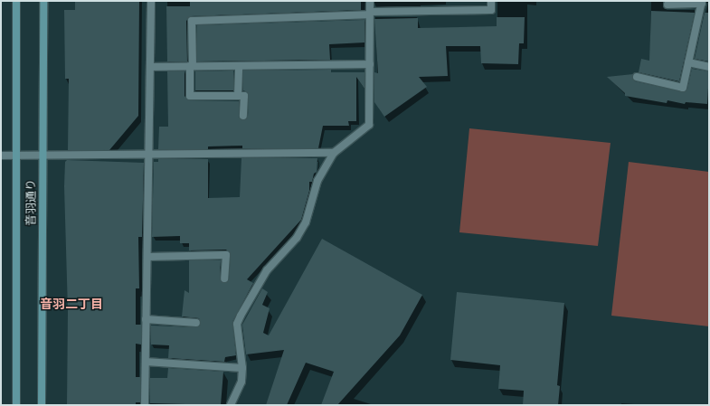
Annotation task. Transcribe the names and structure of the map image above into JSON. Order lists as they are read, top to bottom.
{
  "streets": {
    "main road": ["音羽通り"]
  },
  "districts": ["音羽二丁目"]
}
